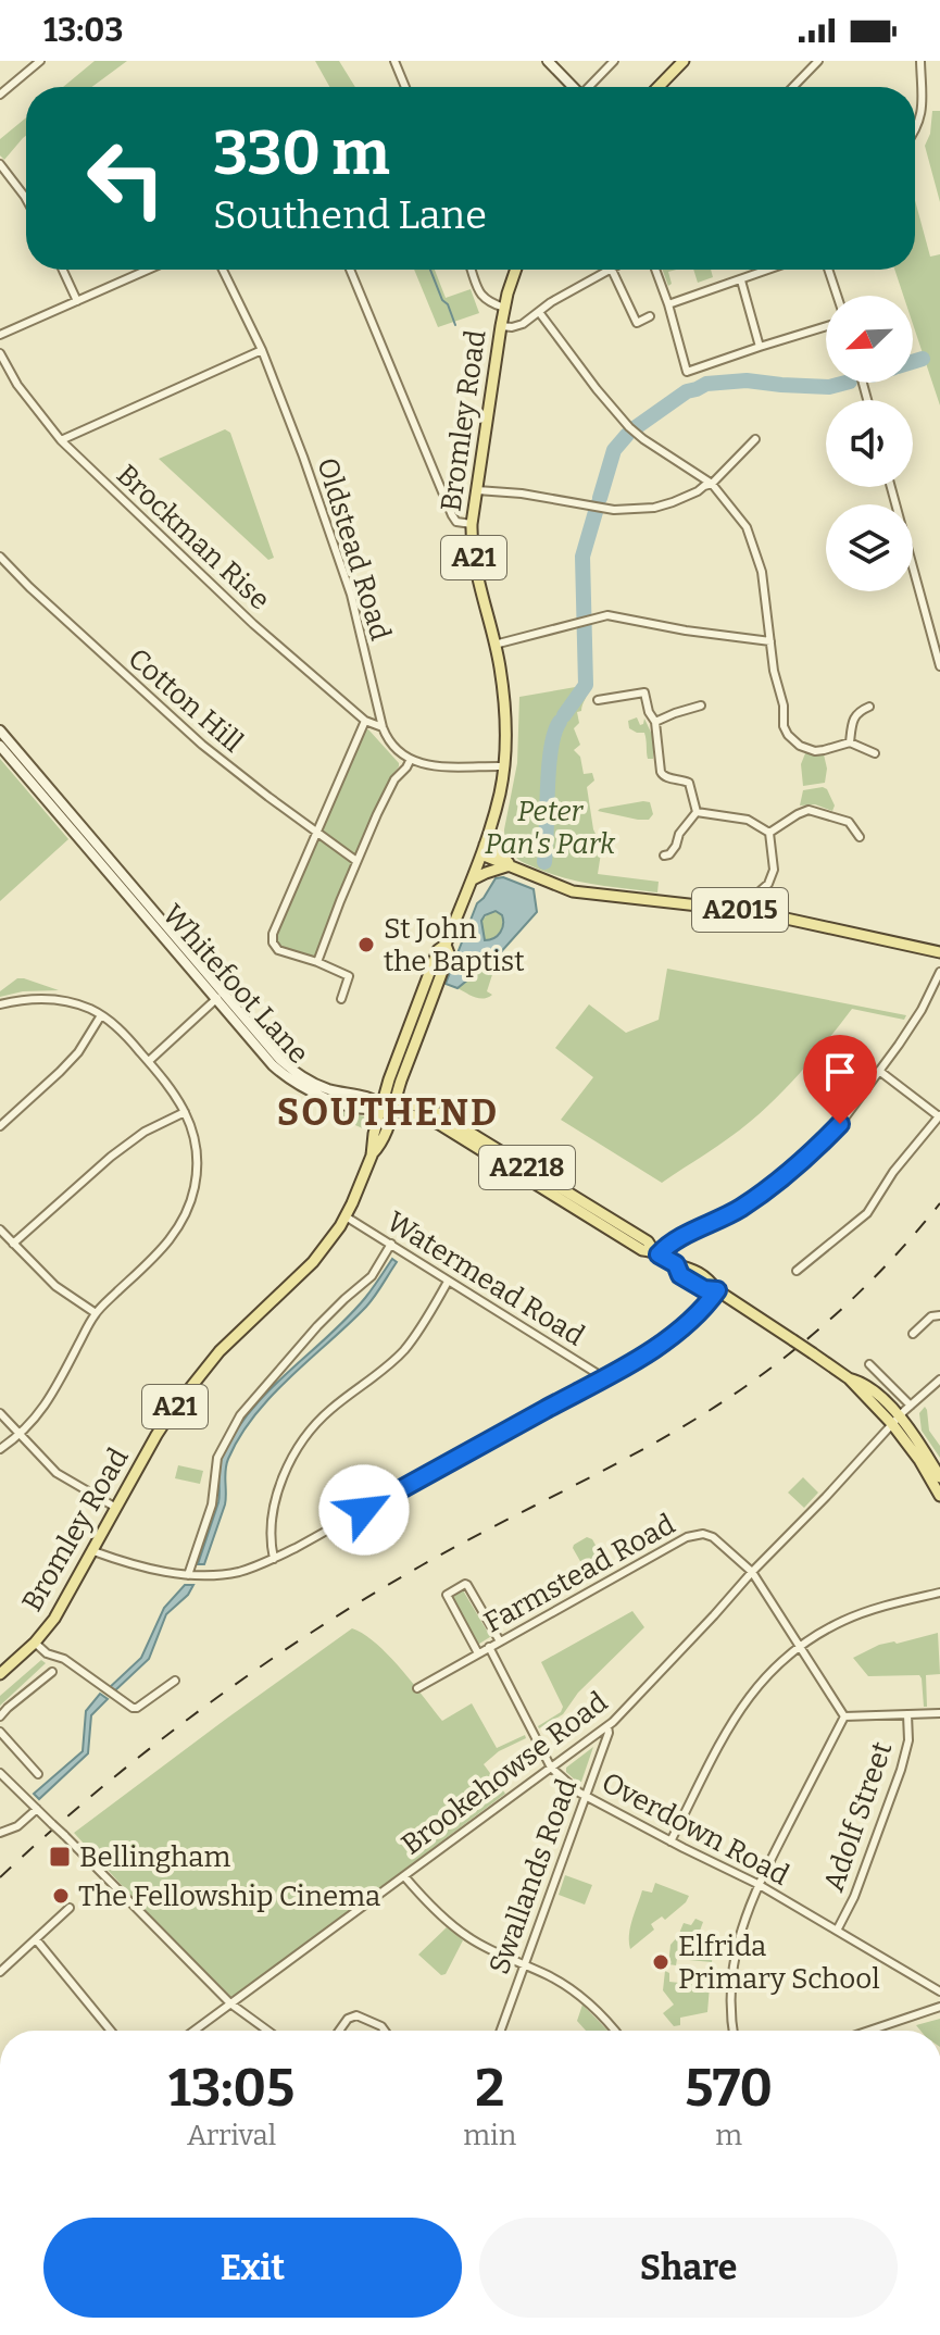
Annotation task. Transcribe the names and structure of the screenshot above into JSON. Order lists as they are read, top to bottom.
{
  "streets": {
    "main road": [
      "Bromley Road",
      "A21",
      "A2015",
      "A2218"
    ],
    "street": [
      "Brockman Rise",
      "Oldstead Road",
      "Cotton Hill",
      "Whitefoot Lane",
      "Watermead Road",
      "Farmstead Road",
      "Brookehowse Road",
      "Adolf Street",
      "Overdown Road",
      "Swallands Road"
    ]
  },
  "crossings": [
    ["Bromley Road", "A2015"],
    ["Bromley Road", "Whitefoot Lane"],
    ["Bromley Road", "A2218"],
    ["Bromley Road", "Watermead Road"],
    ["Brockman Rise", "Oldstead Road"],
    ["Whitefoot Lane", "A2218"],
    ["A2218", "Brookehowse Road"],
    ["Farmstead Road", "Brookehowse Road"],
    ["Farmstead Road", "Overdown Road"],
    ["Brookehowse Road", "Overdown Road"],
    ["Brookehowse Road", "Swallands Road"],
    ["Adolf Street", "Overdown Road"],
    ["Overdown Road", "Swallands Road"]
  ],
  "districts": ["SOUTHEND"],
  "parks": ["Peter Pan's Park"],
  "places": {
    "other": ["St John the Baptist", "The Fellowship Cinema", "Elfrida Primary School"],
    "transit": ["Bellingham"]
  },
  "north": "bottom left",
  "page": {
    "status": "13:03",
    "turn": ["330 m", "Southend Lane"],
    "eta": [
      "13:05",
      "Arrival",
      "2",
      "min",
      "570",
      "m"
    ],
    "buttons": ["Exit", "Share"]
  }
}
